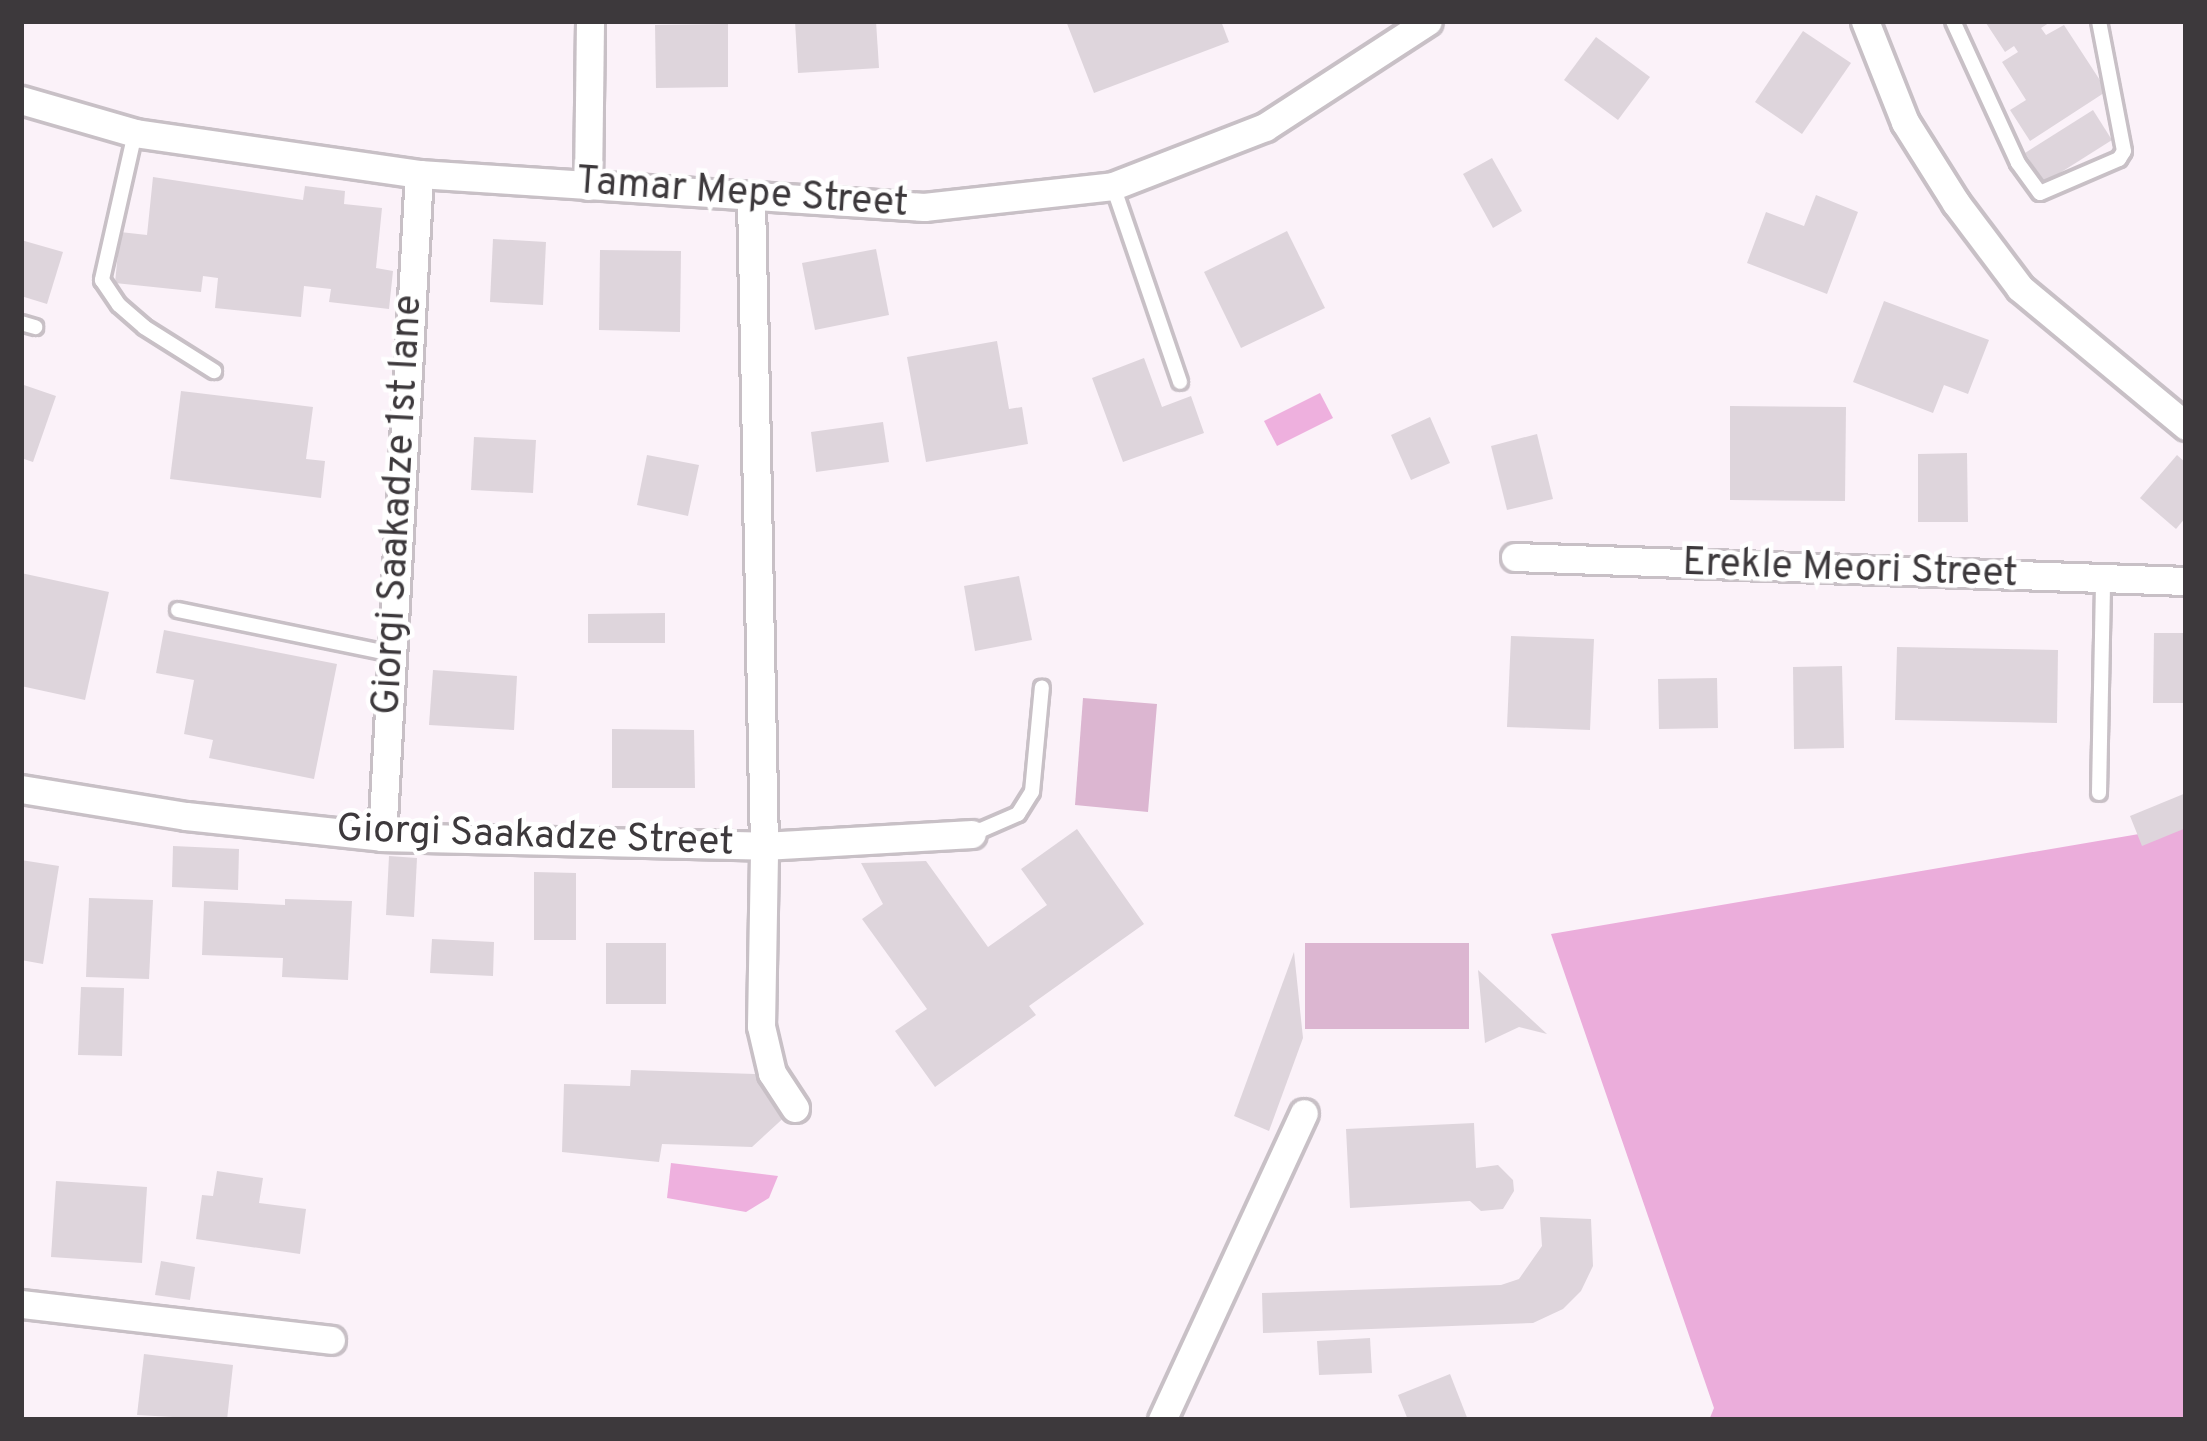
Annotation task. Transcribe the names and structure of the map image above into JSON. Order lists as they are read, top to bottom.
{
  "streets": {
    "street": [
      "Tamar Mepe Street",
      "Giorgi Saakadze 1st lane",
      "Erekle Meori Street",
      "Giorgi Saakadze Street"
    ]
  },
  "crossings": [
    ["Tamar Mepe Street", "Giorgi Saakadze 1st lane"],
    ["Tamar Mepe Street", "Giorgi Saakadze Street"],
    ["Giorgi Saakadze 1st lane", "Giorgi Saakadze Street"]
  ]
}
